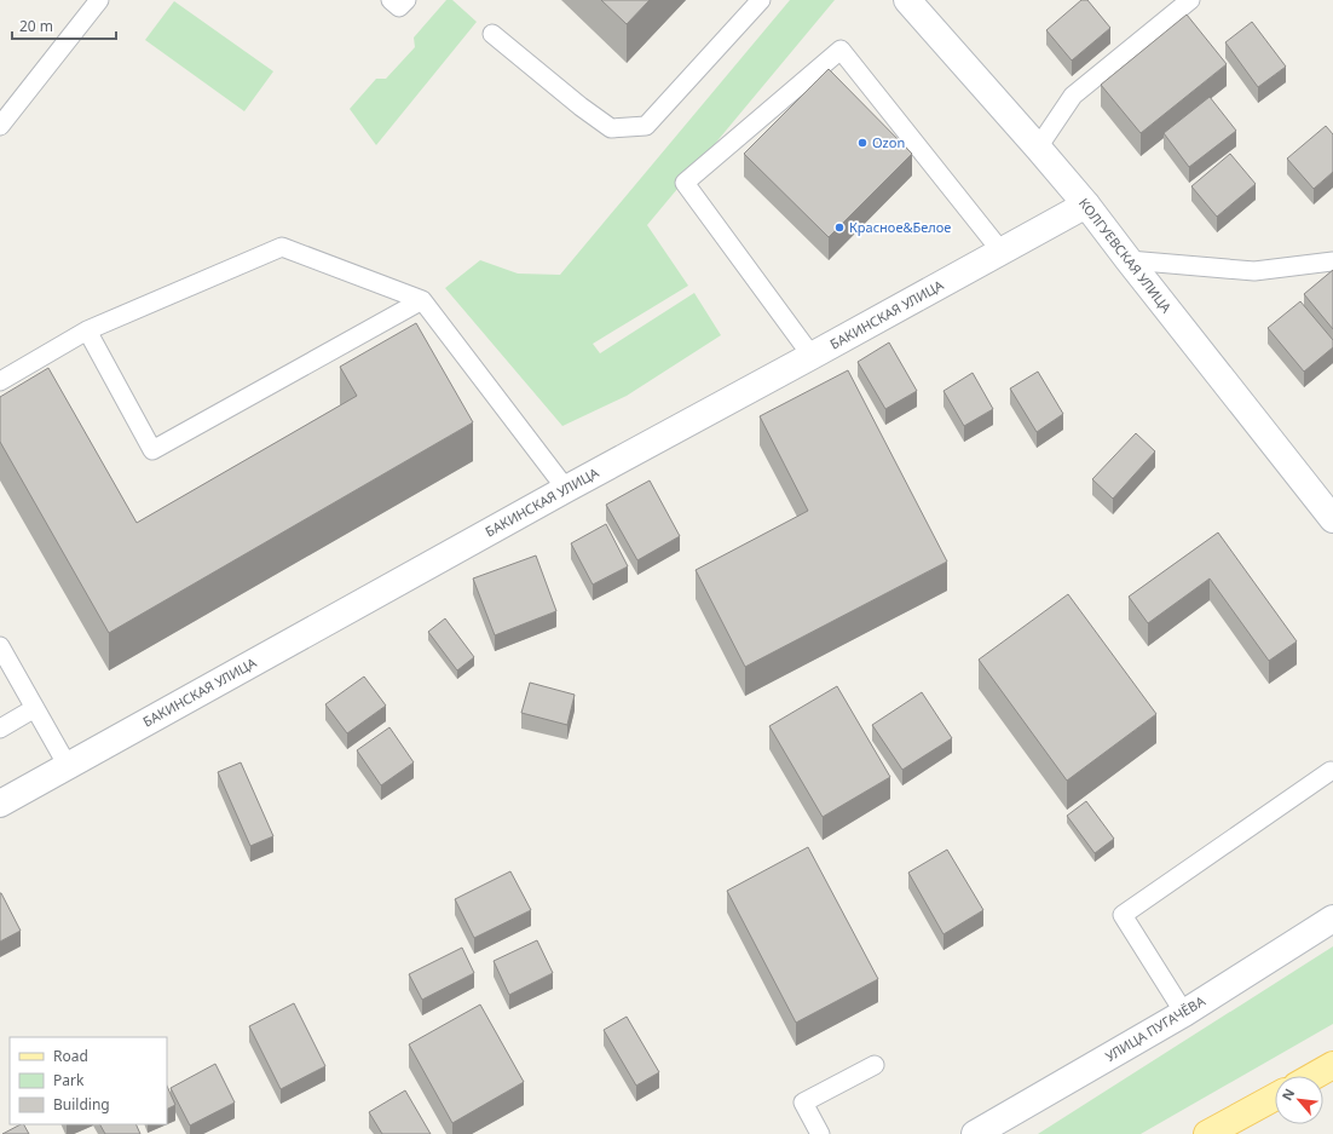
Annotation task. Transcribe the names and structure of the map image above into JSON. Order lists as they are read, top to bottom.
{
  "streets": {
    "street": ["КОЛГУЕВСКАЯ УЛИЦА", "БАКИНСКАЯ УЛИЦА", "УЛИЦА ПУГАЧЁВА"]
  },
  "crossings": [
    ["КОЛГУЕВСКАЯ УЛИЦА", "БАКИНСКАЯ УЛИЦА"]
  ],
  "places": ["Ozon", "Красное&Белое"],
  "legend": ["Road", "Park", "Building"],
  "scale_bar": "20 m",
  "north": "top left"
}
